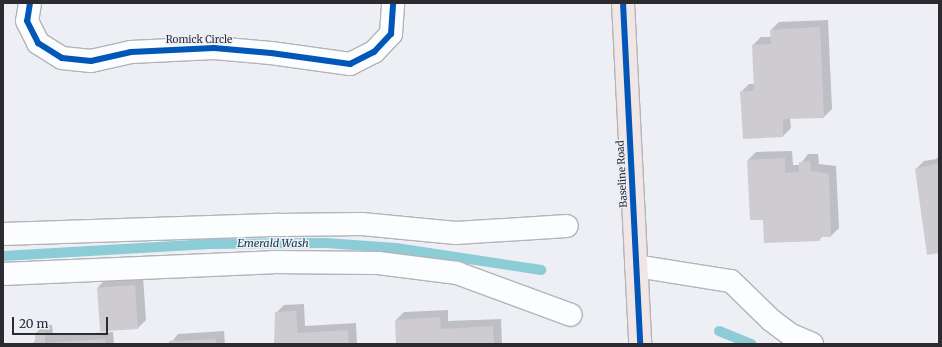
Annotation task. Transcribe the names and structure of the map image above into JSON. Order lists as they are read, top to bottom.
{
  "streets": {
    "main road": ["Baseline Road"],
    "street": ["Romick Circle"]
  },
  "water": ["Emerald Wash"],
  "scale_bar": "20 m"
}
